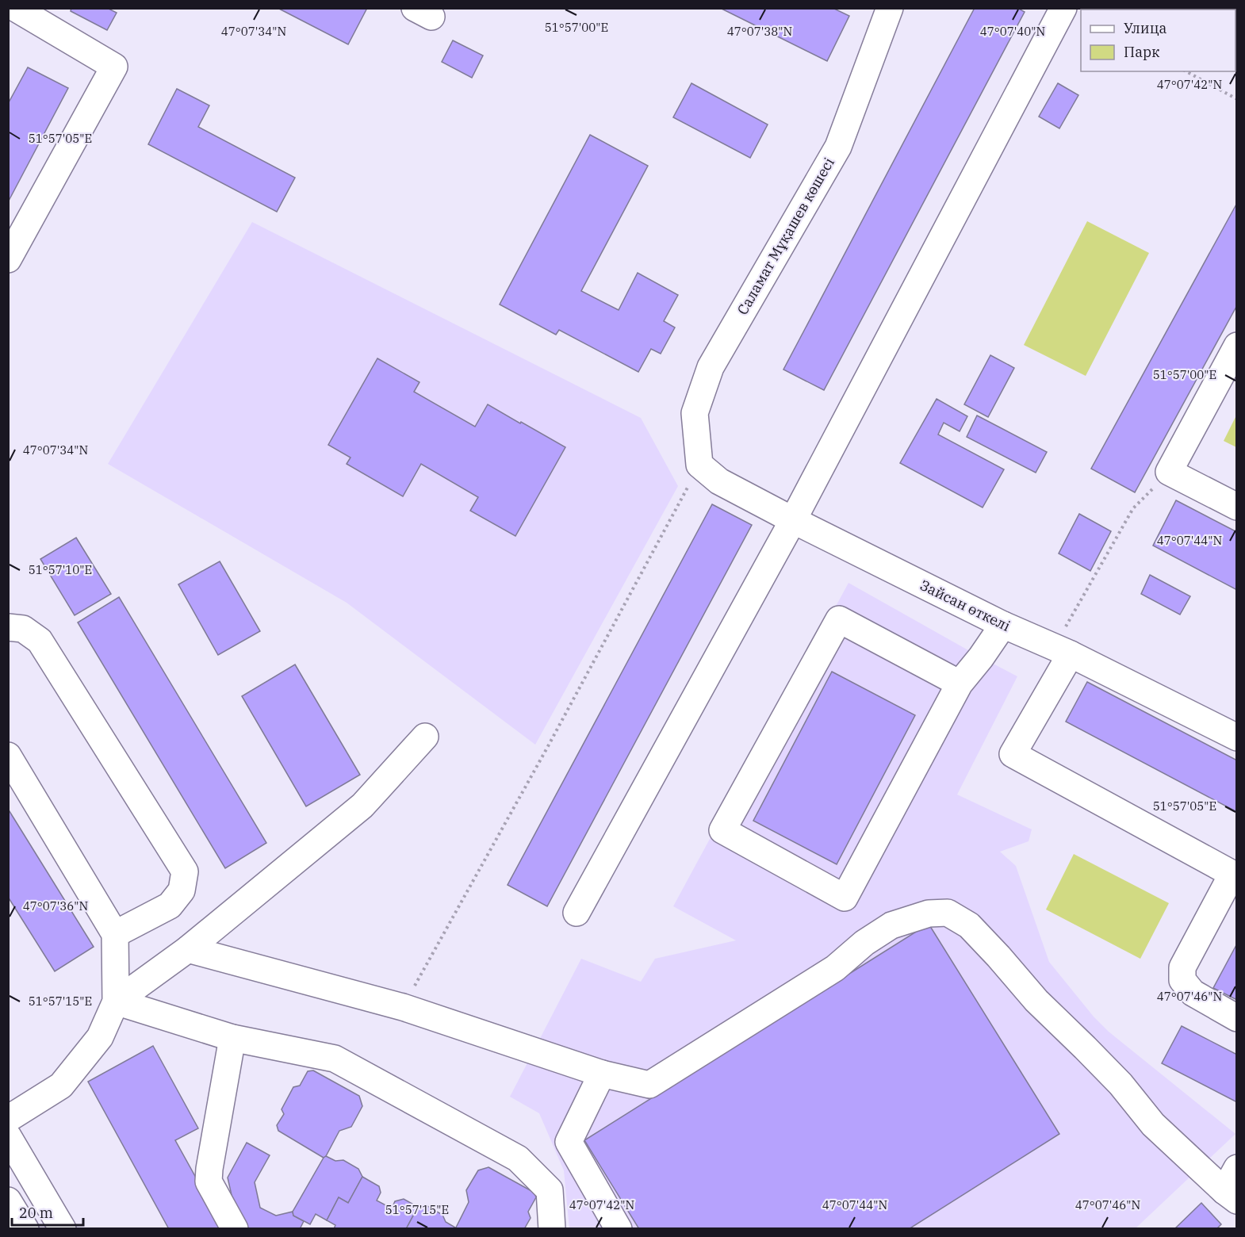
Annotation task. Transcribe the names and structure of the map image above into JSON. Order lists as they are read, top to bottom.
{
  "streets": {
    "street": ["Саламат Мұқашев көшесі", "Зайсан өткелі"]
  },
  "crossings": [
    ["Саламат Мұқашев көшесі", "Зайсан өткелі"]
  ],
  "legend": ["Улица", "Парк"],
  "scale_bar": "20 m",
  "coordinates": [
    "51°57'00\"E",
    "47°07'34\"N",
    "47°07'38\"N",
    "47°07'40\"N",
    "47°07'42\"N",
    "51°57'05\"E",
    "47°07'44\"N",
    "51°57'10\"E",
    "47°07'36\"N",
    "47°07'46\"N",
    "51°57'15\"E"
  ]
}
